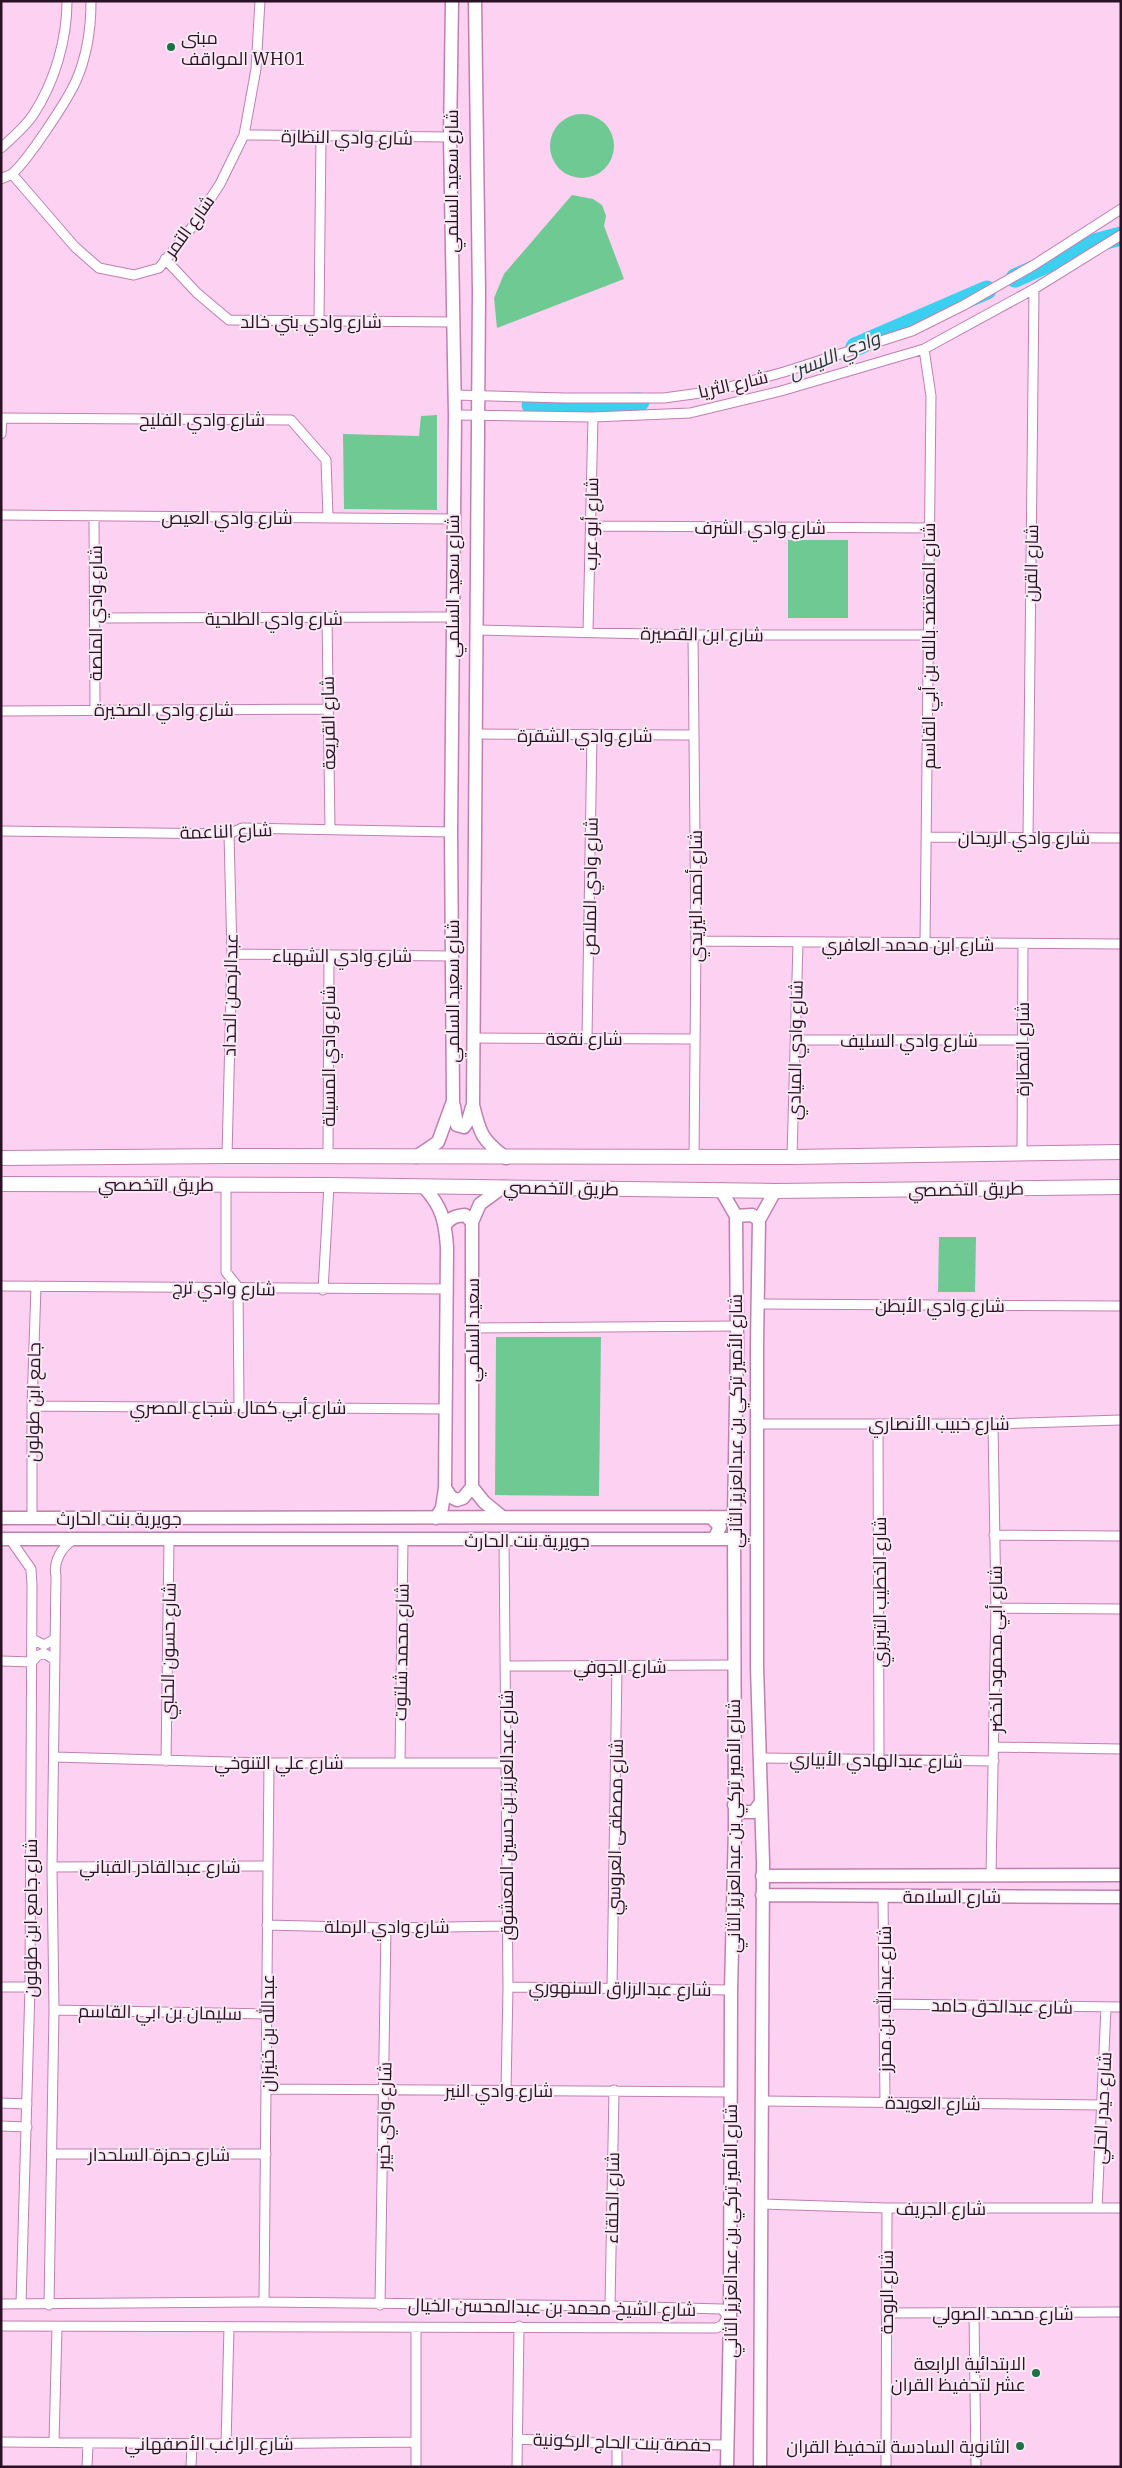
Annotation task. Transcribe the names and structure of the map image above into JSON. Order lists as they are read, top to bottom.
{
  "streets": {
    "main road": ["طريق التخصصي"],
    "street": [
      "شارع وادي النظارة",
      "شارع سعيد السلمي",
      "شارع التمر",
      "شارع وادي بني خالد",
      "شارع الثريا",
      "شارع وادي الفليح",
      "شارع وادي العيص",
      "شارع أبو عرب",
      "شارع وادي الشرف",
      "شارع القرن",
      "شارع وادي الملصة",
      "شارع وادي الطلحية",
      "شارع ابن القصيرة",
      "شارع المعتضد بالله بن أبي القاسم",
      "شارع وادي الصخيرة",
      "شارع القريعة",
      "شارع وادي الشقرة",
      "شارع الناعمة",
      "شارع وادي الريحان",
      "شارع وادي الملاص",
      "شارع أحمد اليزيدي",
      "شارع ابن محمد العافري",
      "شارع وادي الشهباء",
      "عبدالرحمن الحداد",
      "شارع نقعة",
      "شارع وادي السليف",
      "شارع القطارة",
      "شارع وادي الميادي",
      "شارع وادي المسيلة",
      "شارع وادي ترج",
      "شارع وادي الأبطن",
      "سعيد السلمي",
      "جامع ابن طولون",
      "شارع أبي كمال شجاع المصري",
      "شارع الأمير تركي بن عبدالعزيز الثاني",
      "شارع خبيب الأنصاري",
      "جويرية بنت الحارث",
      "شارع الخطيب التبريزي",
      "شارع أبي محمود الخضر",
      "شارع حسون الحلبي",
      "شارع محمد شلتوت",
      "شارع الجوفي",
      "شارع عبدالهادي الأبياري",
      "شارع علي التنوخي",
      "شارع عبدالعزيز بن حسين المعشوق",
      "شارع مصطفى العروسي",
      "شارع عبدالقادر القباني",
      "شارع السلامة",
      "شارع جامع ابن طولون",
      "شارع وادي الرملة",
      "شارع عبدالرزاق السنهوري",
      "شارع عبدالله بن محرز",
      "شارع عبدالحق حامد",
      "سليمان بن ابي القاسم",
      "عبدالله بن خنيزان",
      "شارع وادي النير",
      "شارع العويدة",
      "شارع حيدر الحلي",
      "شارع وادي خيبر",
      "شارع حمزة السلحدار",
      "شارع الحلقاء",
      "شارع الجريف",
      "شارع الروحة",
      "شارع الشيخ محمد بن عبدالمحسن الخيال",
      "شارع محمد الصولي",
      "حفصة بنت الحاج الركونية",
      "شارع الراغب الأصفهاني"
    ]
  },
  "crossings": [
    ["شارع وادي النظارة", "شارع سعيد السلمي"],
    ["شارع وادي النظارة", "شارع التمر"],
    ["شارع سعيد السلمي", "شارع وادي بني خالد"],
    ["شارع سعيد السلمي", "شارع الثريا"],
    ["شارع سعيد السلمي", "شارع وادي العيص"],
    ["شارع سعيد السلمي", "شارع وادي الطلحية"],
    ["شارع سعيد السلمي", "شارع ابن القصيرة"],
    ["شارع سعيد السلمي", "شارع وادي الشقرة"],
    ["شارع سعيد السلمي", "شارع الناعمة"],
    ["شارع سعيد السلمي", "شارع وادي الشهباء"],
    ["شارع سعيد السلمي", "شارع نقعة"],
    ["شارع سعيد السلمي", "طريق التخصصي"],
    ["شارع التمر", "شارع وادي بني خالد"],
    ["شارع الثريا", "شارع أبو عرب"],
    ["شارع الثريا", "شارع القرن"],
    ["شارع الثريا", "شارع المعتضد بالله بن أبي القاسم"],
    ["شارع وادي الفليح", "شارع وادي العيص"],
    ["شارع وادي العيص", "شارع وادي الملصة"],
    ["شارع أبو عرب", "شارع وادي الشرف"],
    ["شارع أبو عرب", "شارع ابن القصيرة"],
    ["شارع وادي الشرف", "شارع المعتضد بالله بن أبي القاسم"],
    ["شارع القرن", "شارع وادي الريحان"],
    ["شارع وادي الملصة", "شارع وادي الطلحية"],
    ["شارع وادي الملصة", "شارع وادي الصخيرة"],
    ["شارع وادي الطلحية", "شارع القريعة"],
    ["شارع ابن القصيرة", "شارع المعتضد بالله بن أبي القاسم"],
    ["شارع ابن القصيرة", "شارع أحمد اليزيدي"],
    ["شارع المعتضد بالله بن أبي القاسم", "شارع وادي الريحان"],
    ["شارع المعتضد بالله بن أبي القاسم", "شارع ابن محمد العافري"],
    ["شارع وادي الصخيرة", "شارع القريعة"],
    ["شارع القريعة", "شارع الناعمة"],
    ["شارع وادي الشقرة", "شارع وادي الملاص"],
    ["شارع وادي الشقرة", "شارع أحمد اليزيدي"],
    ["شارع الناعمة", "عبدالرحمن الحداد"],
    ["شارع وادي الملاص", "شارع نقعة"],
    ["شارع أحمد اليزيدي", "شارع ابن محمد العافري"],
    ["شارع أحمد اليزيدي", "شارع نقعة"],
    ["شارع أحمد اليزيدي", "طريق التخصصي"],
    ["شارع ابن محمد العافري", "شارع القطارة"],
    ["شارع ابن محمد العافري", "شارع وادي الميادي"],
    ["شارع وادي الشهباء", "عبدالرحمن الحداد"],
    ["شارع وادي الشهباء", "شارع وادي المسيلة"],
    ["عبدالرحمن الحداد", "طريق التخصصي"],
    ["شارع وادي السليف", "شارع القطارة"],
    ["شارع وادي السليف", "شارع وادي الميادي"],
    ["شارع القطارة", "طريق التخصصي"],
    ["شارع وادي الميادي", "طريق التخصصي"],
    ["شارع وادي المسيلة", "طريق التخصصي"],
    ["طريق التخصصي", "سعيد السلمي"],
    ["طريق التخصصي", "شارع الأمير تركي بن عبدالعزيز الثاني"],
    ["شارع وادي ترج", "سعيد السلمي"],
    ["شارع وادي ترج", "جامع ابن طولون"],
    ["شارع وادي الأبطن", "شارع الأمير تركي بن عبدالعزيز الثاني"],
    ["سعيد السلمي", "شارع أبي كمال شجاع المصري"],
    ["سعيد السلمي", "جويرية بنت الحارث"],
    ["جامع ابن طولون", "شارع أبي كمال شجاع المصري"],
    ["جامع ابن طولون", "جويرية بنت الحارث"],
    ["شارع الأمير تركي بن عبدالعزيز الثاني", "شارع خبيب الأنصاري"],
    ["شارع الأمير تركي بن عبدالعزيز الثاني", "جويرية بنت الحارث"],
    ["شارع الأمير تركي بن عبدالعزيز الثاني", "شارع الجوفي"],
    ["شارع الأمير تركي بن عبدالعزيز الثاني", "شارع عبدالهادي الأبياري"],
    ["شارع الأمير تركي بن عبدالعزيز الثاني", "شارع السلامة"],
    ["شارع الأمير تركي بن عبدالعزيز الثاني", "شارع عبدالرزاق السنهوري"],
    ["شارع الأمير تركي بن عبدالعزيز الثاني", "شارع وادي النير"],
    ["شارع الأمير تركي بن عبدالعزيز الثاني", "شارع العويدة"],
    ["شارع الأمير تركي بن عبدالعزيز الثاني", "شارع الجريف"],
    ["شارع الأمير تركي بن عبدالعزيز الثاني", "حفصة بنت الحاج الركونية"],
    ["شارع خبيب الأنصاري", "شارع الخطيب التبريزي"],
    ["شارع خبيب الأنصاري", "شارع أبي محمود الخضر"],
    ["جويرية بنت الحارث", "شارع حسون الحلبي"],
    ["جويرية بنت الحارث", "شارع محمد شلتوت"],
    ["جويرية بنت الحارث", "شارع عبدالعزيز بن حسين المعشوق"],
    ["جويرية بنت الحارث", "شارع جامع ابن طولون"],
    ["شارع الخطيب التبريزي", "شارع عبدالهادي الأبياري"],
    ["شارع أبي محمود الخضر", "شارع عبدالهادي الأبياري"],
    ["شارع حسون الحلبي", "شارع علي التنوخي"],
    ["شارع محمد شلتوت", "شارع علي التنوخي"],
    ["شارع الجوفي", "شارع عبدالعزيز بن حسين المعشوق"],
    ["شارع الجوفي", "شارع مصطفى العروسي"],
    ["شارع علي التنوخي", "شارع عبدالعزيز بن حسين المعشوق"],
    ["شارع علي التنوخي", "شارع جامع ابن طولون"],
    ["شارع علي التنوخي", "عبدالله بن خنيزان"],
    ["شارع عبدالعزيز بن حسين المعشوق", "شارع وادي الرملة"],
    ["شارع عبدالعزيز بن حسين المعشوق", "شارع عبدالرزاق السنهوري"],
    ["شارع عبدالعزيز بن حسين المعشوق", "شارع وادي النير"],
    ["شارع مصطفى العروسي", "شارع عبدالرزاق السنهوري"],
    ["شارع عبدالقادر القباني", "شارع جامع ابن طولون"],
    ["شارع عبدالقادر القباني", "عبدالله بن خنيزان"],
    ["شارع السلامة", "شارع عبدالله بن محرز"],
    ["شارع جامع ابن طولون", "سليمان بن ابي القاسم"],
    ["شارع جامع ابن طولون", "شارع حمزة السلحدار"],
    ["شارع جامع ابن طولون", "شارع الشيخ محمد بن عبدالمحسن الخيال"],
    ["شارع وادي الرملة", "عبدالله بن خنيزان"],
    ["شارع وادي الرملة", "شارع وادي خيبر"],
    ["شارع عبدالله بن محرز", "شارع عبدالحق حامد"],
    ["شارع عبدالله بن محرز", "شارع العويدة"],
    ["شارع عبدالحق حامد", "شارع حيدر الحلي"],
    ["سليمان بن ابي القاسم", "عبدالله بن خنيزان"],
    ["عبدالله بن خنيزان", "شارع وادي النير"],
    ["عبدالله بن خنيزان", "شارع حمزة السلحدار"],
    ["عبدالله بن خنيزان", "شارع الشيخ محمد بن عبدالمحسن الخيال"],
    ["شارع وادي النير", "شارع وادي خيبر"],
    ["شارع وادي النير", "شارع الحلقاء"],
    ["شارع العويدة", "شارع حيدر الحلي"],
    ["شارع حيدر الحلي", "شارع الجريف"],
    ["شارع وادي خيبر", "شارع الشيخ محمد بن عبدالمحسن الخيال"],
    ["شارع الحلقاء", "شارع الشيخ محمد بن عبدالمحسن الخيال"],
    ["شارع الجريف", "شارع الروحة"],
    ["شارع الروحة", "شارع محمد الصولي"]
  ],
  "water": ["وادي الليسن"],
  "places": ["مبنى المواقف WH01", "الابتدائية الرابعة عشر لتحفيظ القران", "الثانوية السادسة لتحفيظ القران"]
}
